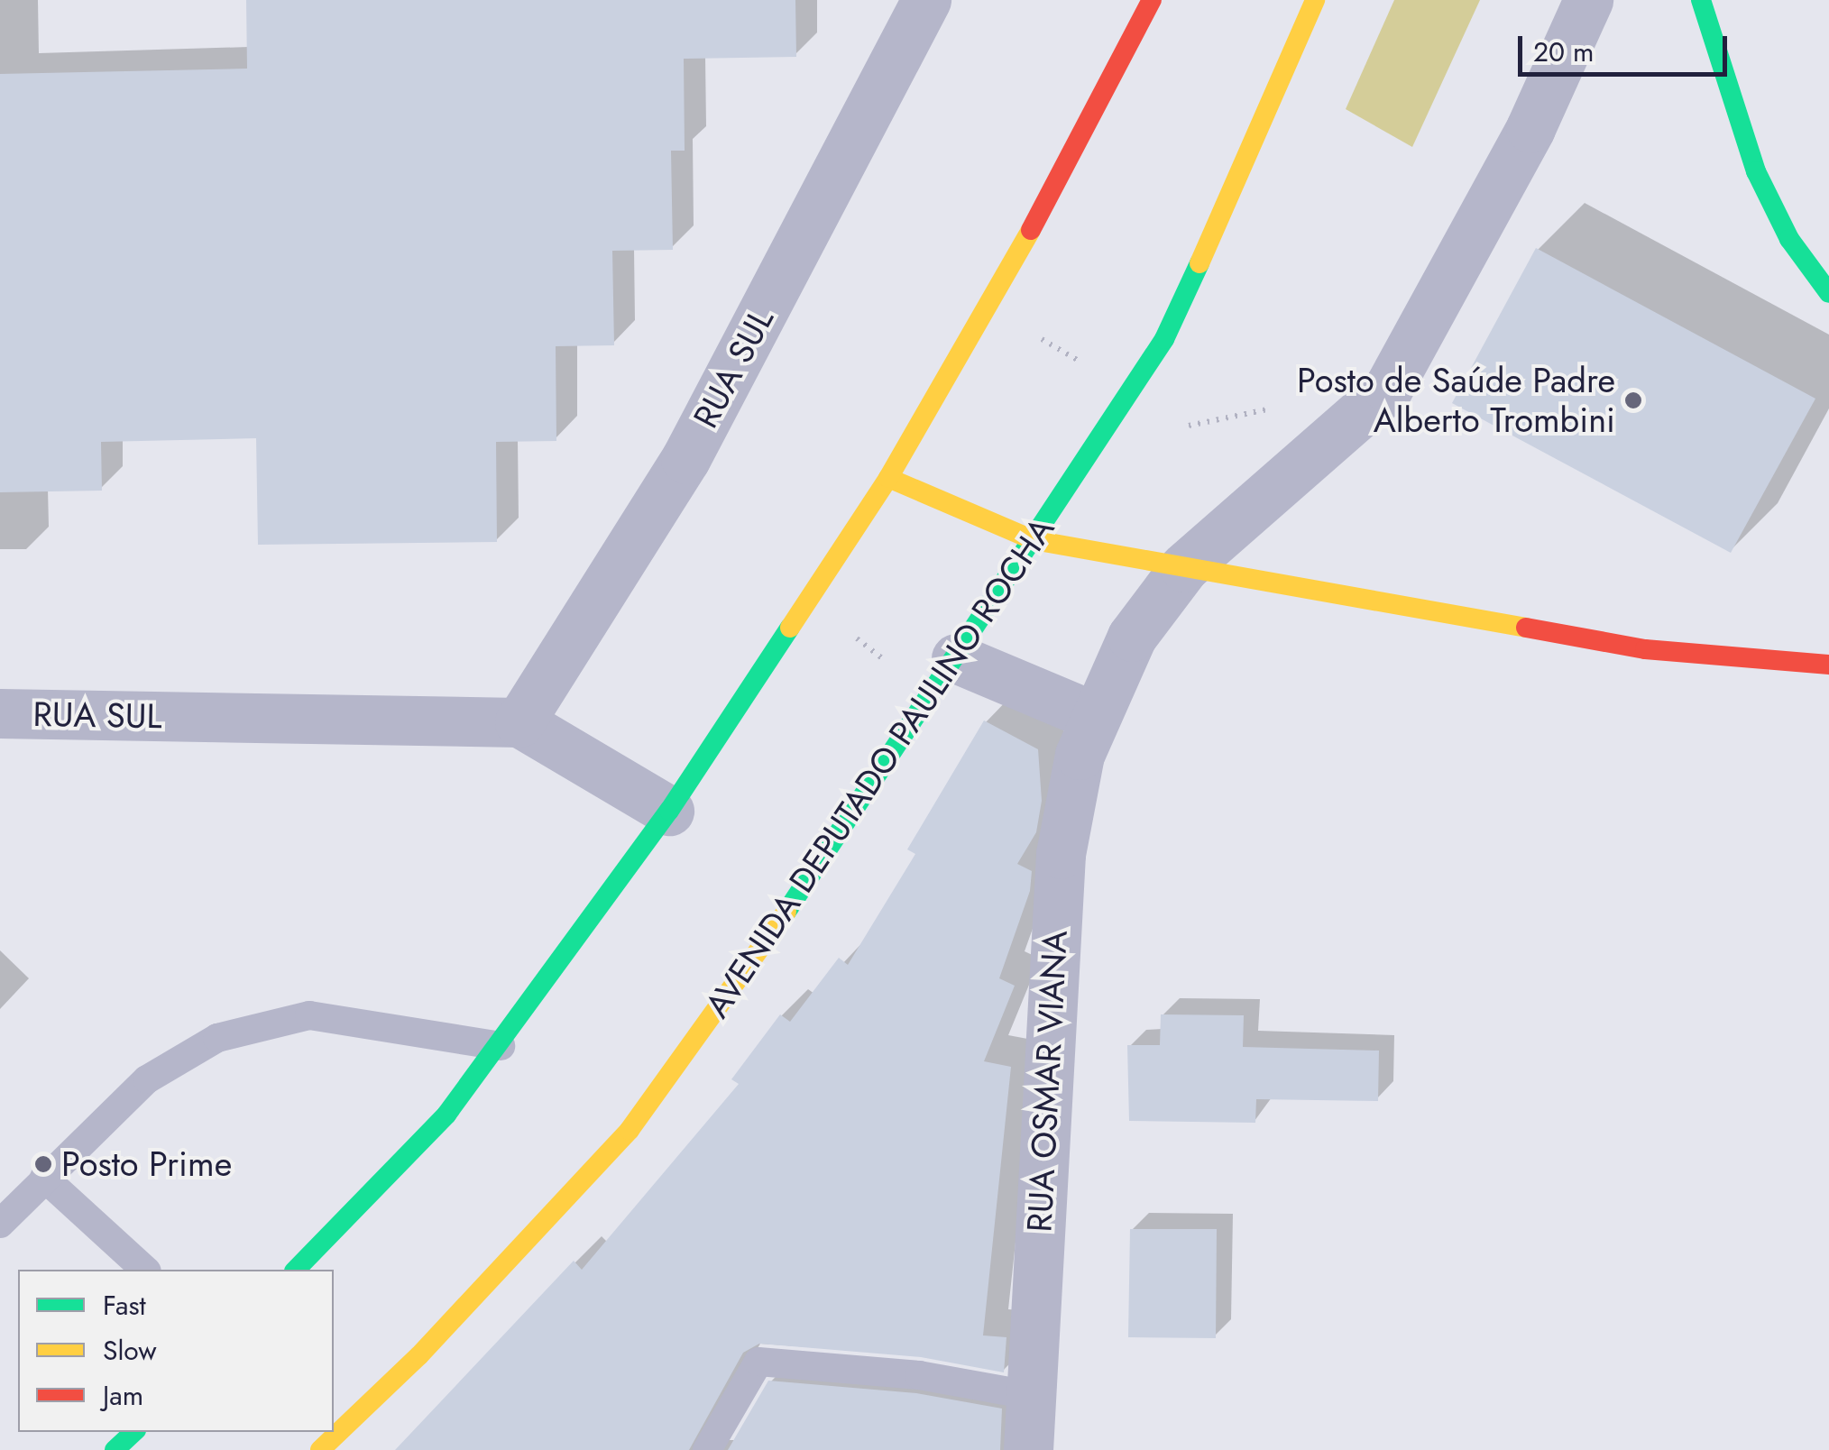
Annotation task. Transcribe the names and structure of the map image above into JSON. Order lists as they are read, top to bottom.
{
  "streets": {
    "main road": ["AVENIDA DEPUTADO PAULINO ROCHA"],
    "street": ["RUA SUL", "RUA OSMAR VIANA"]
  },
  "places": ["Posto de Saúde Padre Alberto Trombini", "Posto Prime"],
  "legend": ["Fast", "Slow", "Jam"],
  "scale_bar": "20 m"
}
